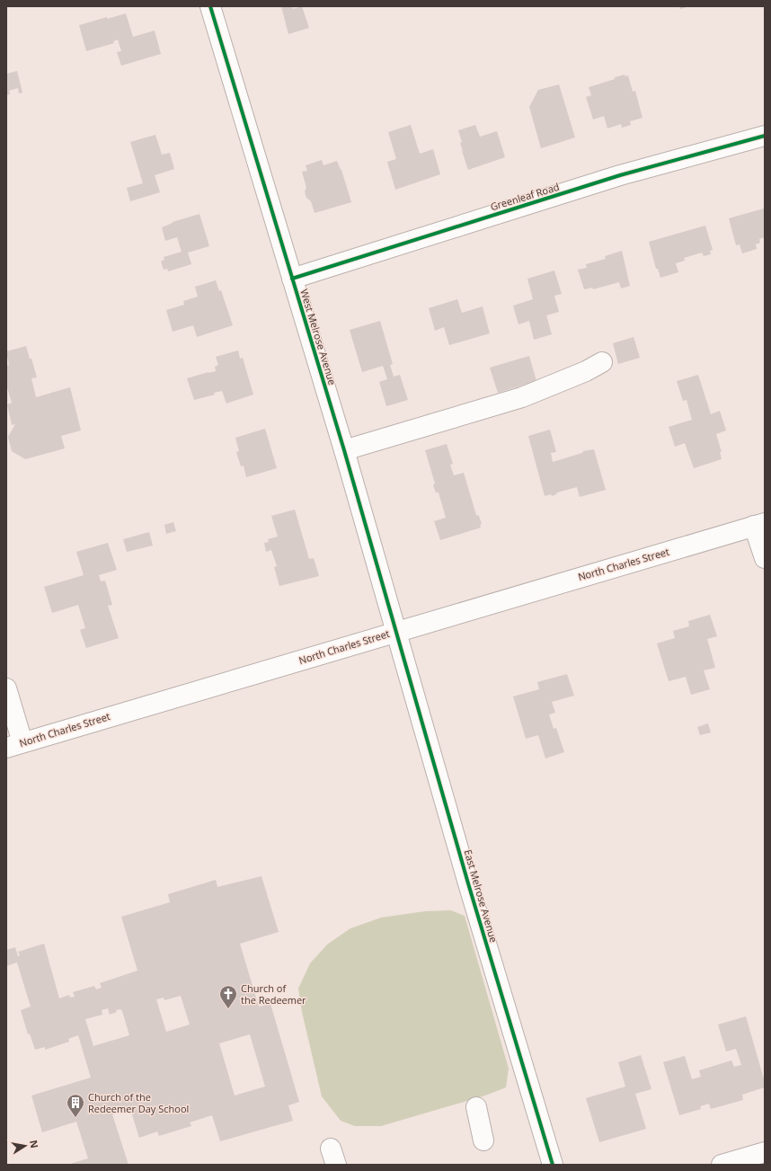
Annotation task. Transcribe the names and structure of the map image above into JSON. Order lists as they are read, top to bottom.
{
  "streets": {
    "street": [
      "Greenleaf Road",
      "West Melrose Avenue",
      "North Charles Street",
      "East Melrose Avenue"
    ]
  },
  "crossings": [
    ["Greenleaf Road", "West Melrose Avenue"],
    ["West Melrose Avenue", "North Charles Street"],
    ["West Melrose Avenue", "East Melrose Avenue"],
    ["North Charles Street", "East Melrose Avenue"]
  ],
  "places": {
    "church": ["Church of the Redeemer"],
    "building": ["Church of the Redeemer Day School"]
  },
  "north": "right"
}
